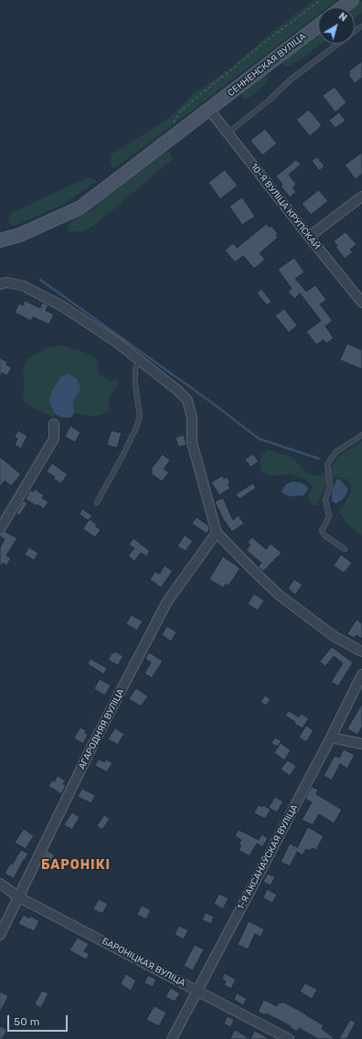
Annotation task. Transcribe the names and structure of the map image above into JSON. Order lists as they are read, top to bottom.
{
  "streets": {
    "main road": ["СЕННЕНСКАЯ ВУЛІЦА"],
    "street": [
      "10-Я ВУЛІЦА КРУПСКАЙ",
      "АГАРОДНЯЯ ВУЛІЦА",
      "1-Я АКСАНАЎСКАЯ ВУЛІЦА",
      "БАРОНІЦКАЯ ВУЛІЦА"
    ]
  },
  "crossings": [
    ["СЕННЕНСКАЯ ВУЛІЦА", "10-Я ВУЛІЦА КРУПСКАЙ"],
    ["АГАРОДНЯЯ ВУЛІЦА", "БАРОНІЦКАЯ ВУЛІЦА"],
    ["1-Я АКСАНАЎСКАЯ ВУЛІЦА", "БАРОНІЦКАЯ ВУЛІЦА"]
  ],
  "districts": ["БАРОНІКІ"],
  "scale_bar": "50 m",
  "north": "top right"
}
